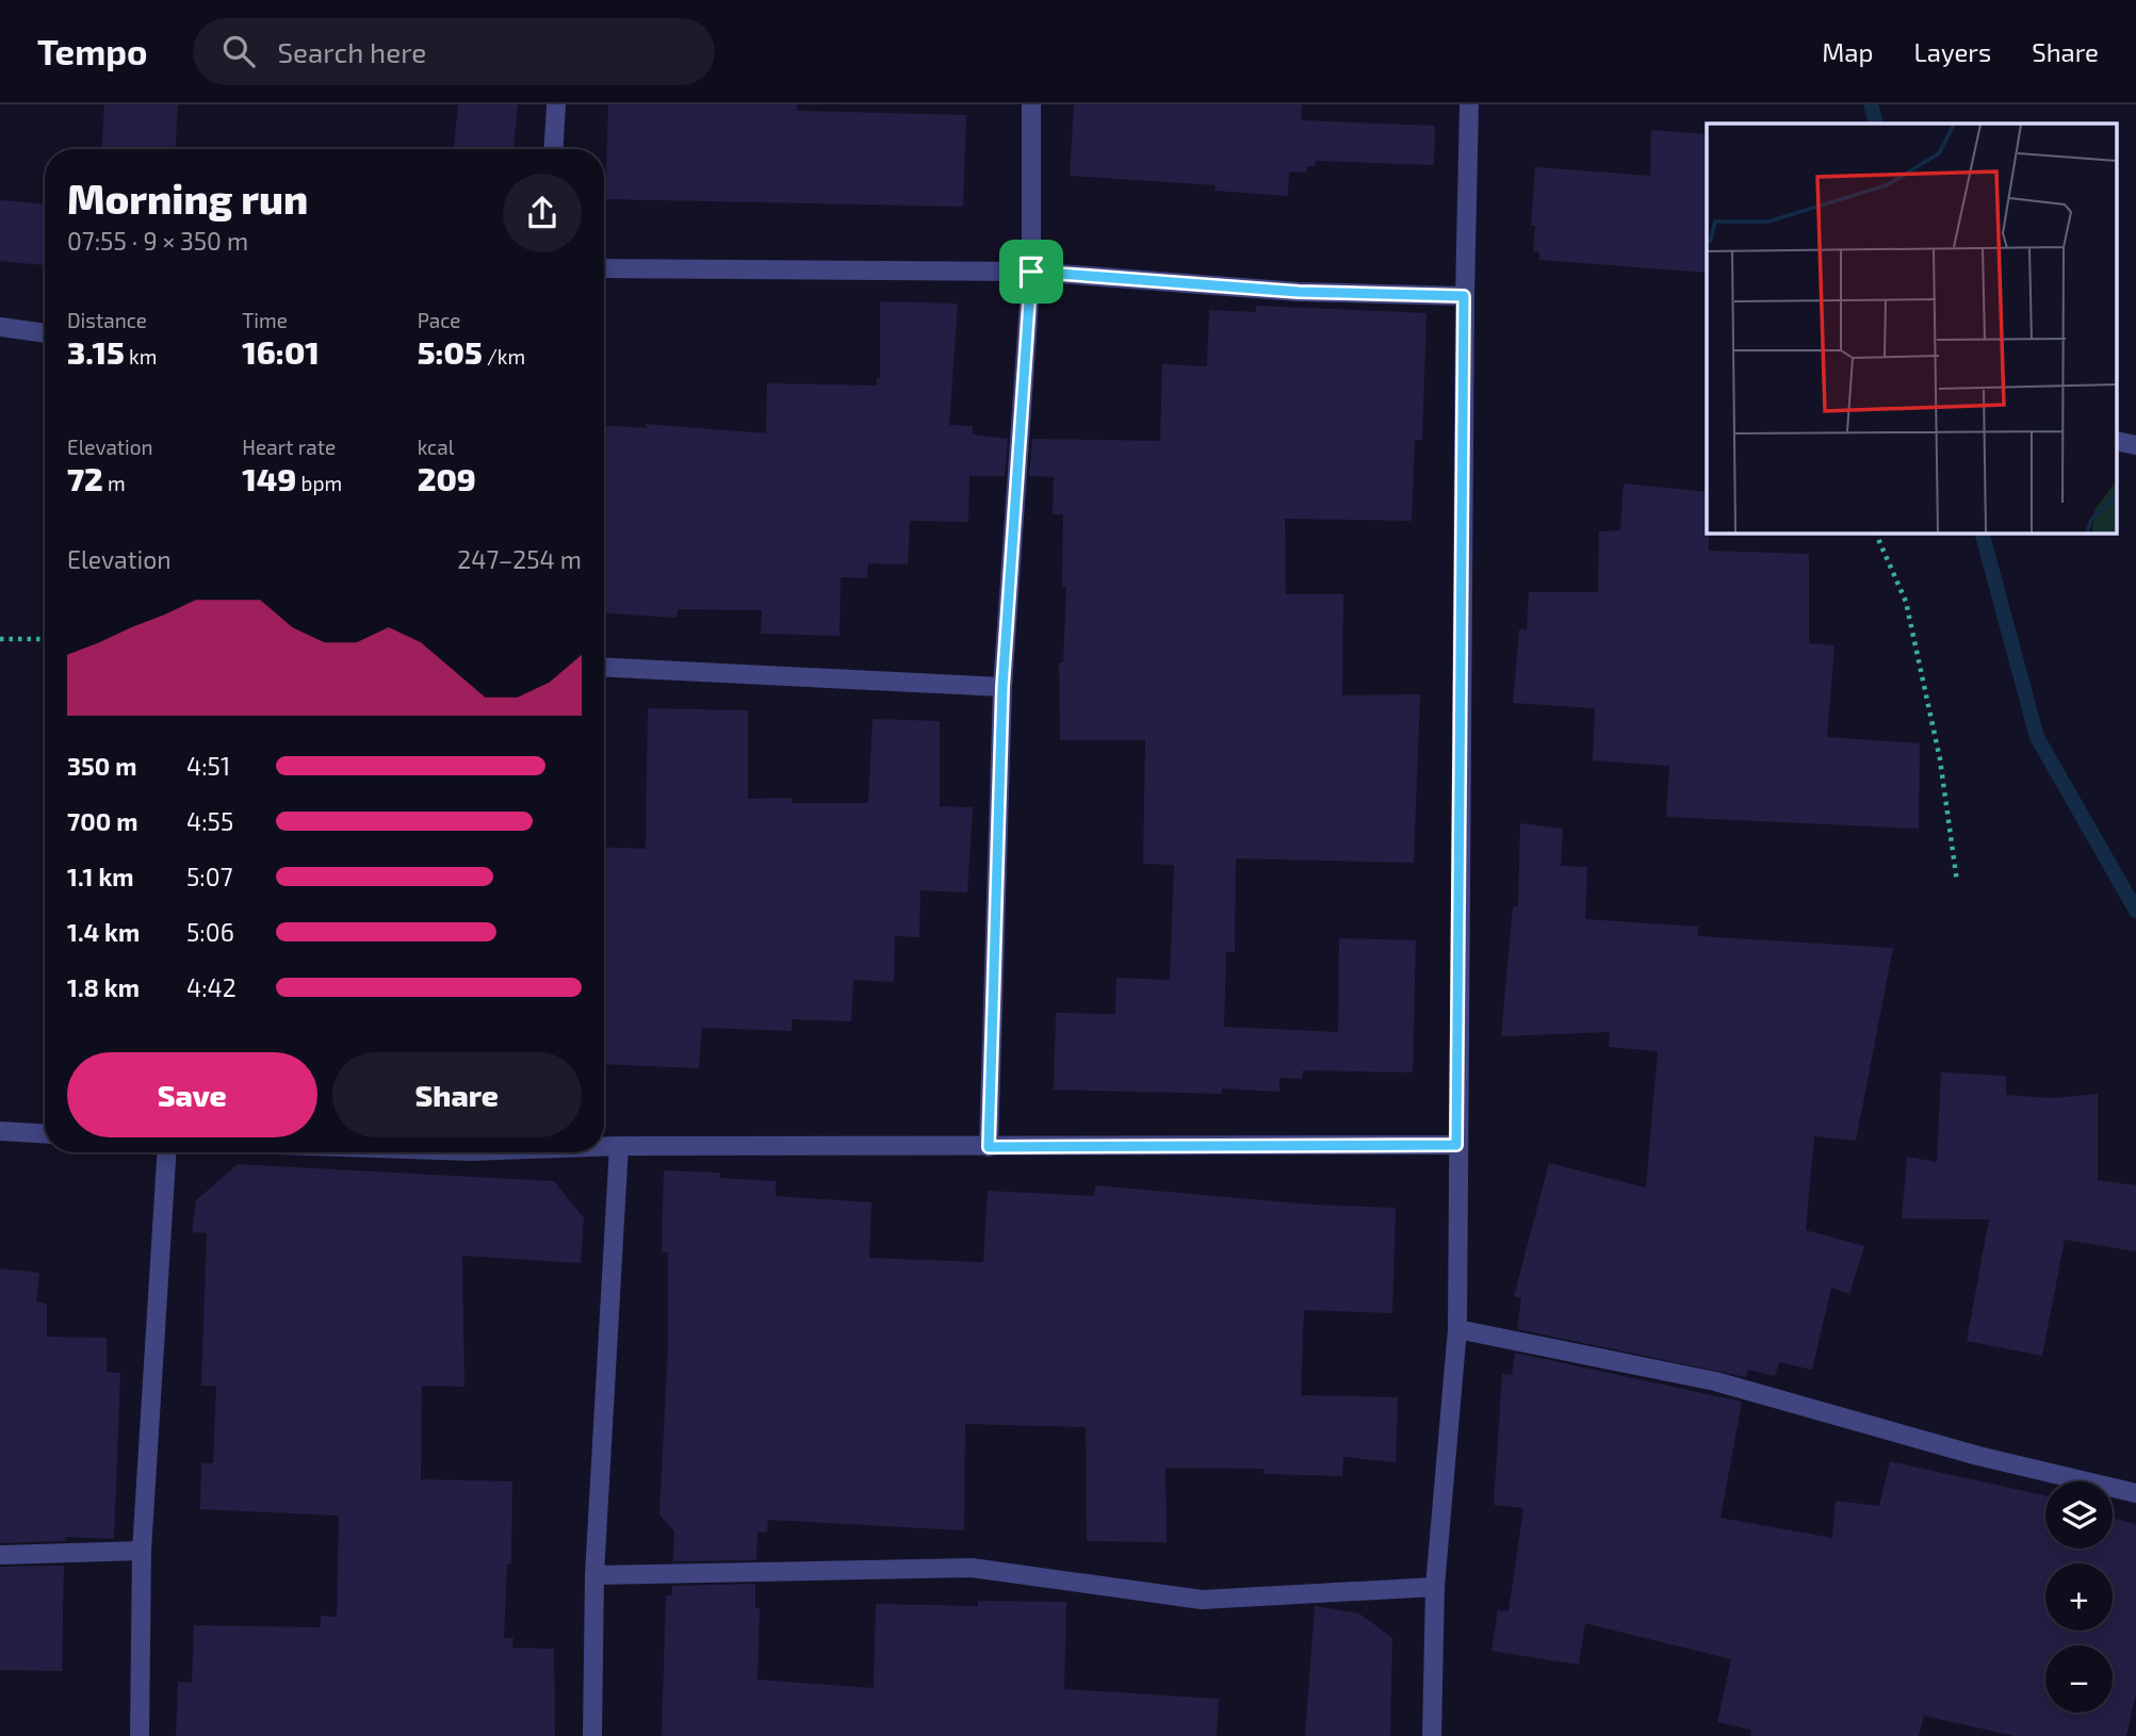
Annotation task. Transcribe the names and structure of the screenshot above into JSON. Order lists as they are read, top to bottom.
{
  "page": {
    "header": "Tempo",
    "search": "Search here",
    "nav": ["Map", "Layers", "Share"],
    "heading": ["Morning run", "07:55 · 9 × 350 m"],
    "stats": [
      ["Distance", "3.15 km"],
      ["Time", "16:01"],
      ["Pace", "5:05 /km"],
      ["Elevation", "72 m"],
      ["Heart rate", "149 bpm"],
      ["kcal", "209"]
    ],
    "chart": ["Elevation", "247–254 m"],
    "list": [
      {
        "name": "350 m",
        "note": "4:51"
      },
      {
        "name": "700 m",
        "note": "4:55"
      },
      {
        "name": "1.1 km",
        "note": "5:07"
      },
      {
        "name": "1.4 km",
        "note": "5:06"
      },
      {
        "name": "1.8 km",
        "note": "4:42"
      }
    ],
    "buttons": ["Save", "Share"],
    "map_buttons": ["+", "−"]
  }
}
